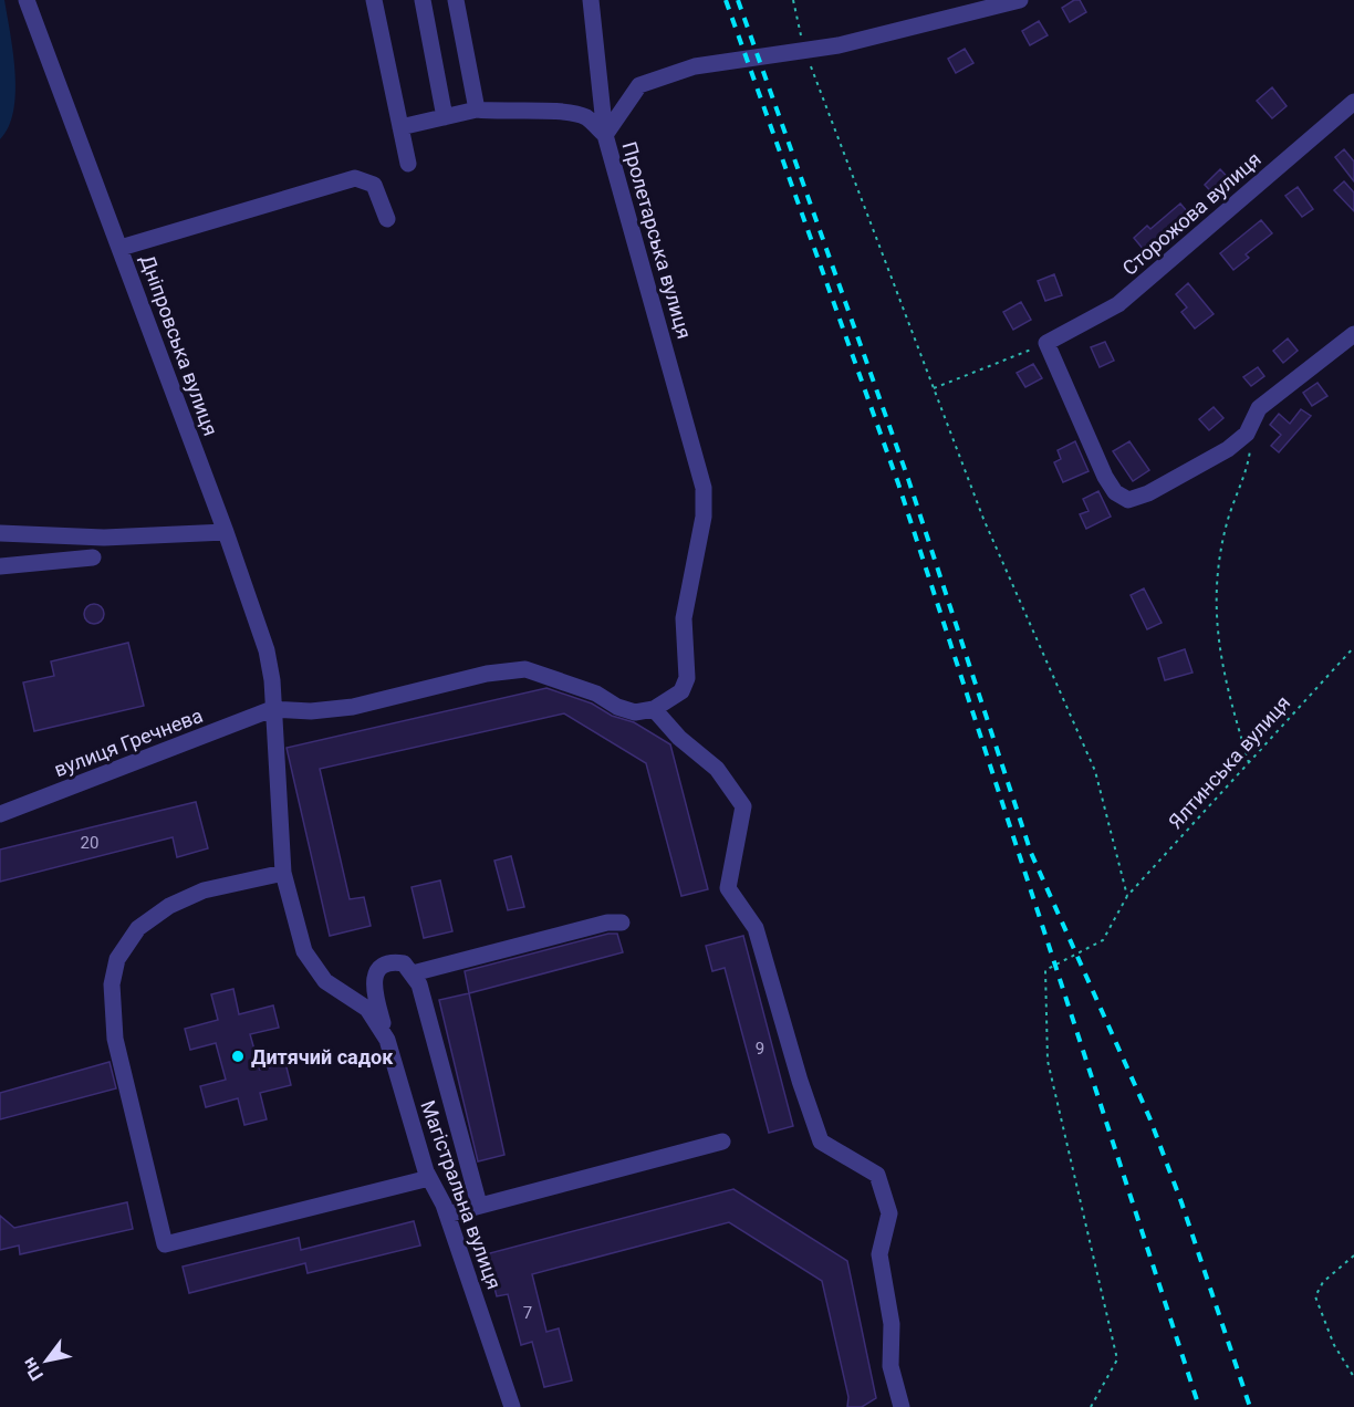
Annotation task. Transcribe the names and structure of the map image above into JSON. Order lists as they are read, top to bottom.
{
  "streets": {
    "street": [
      "Сторожова вулиця",
      "Пролетарська вулиця",
      "Дніпровська вулиця",
      "вулиця Гречнева",
      "Магістральна вулиця"
    ],
    "path": ["Ялтинська вулиця"]
  },
  "crossings": [
    ["Дніпровська вулиця", "вулиця Гречнева"],
    ["Дніпровська вулиця", "Магістральна вулиця"],
    ["вулиця Гречнева", "Магістральна вулиця"]
  ],
  "places": ["Дитячий садок"],
  "house_numbers": ["20", "9", "7"],
  "north": "bottom left"
}
